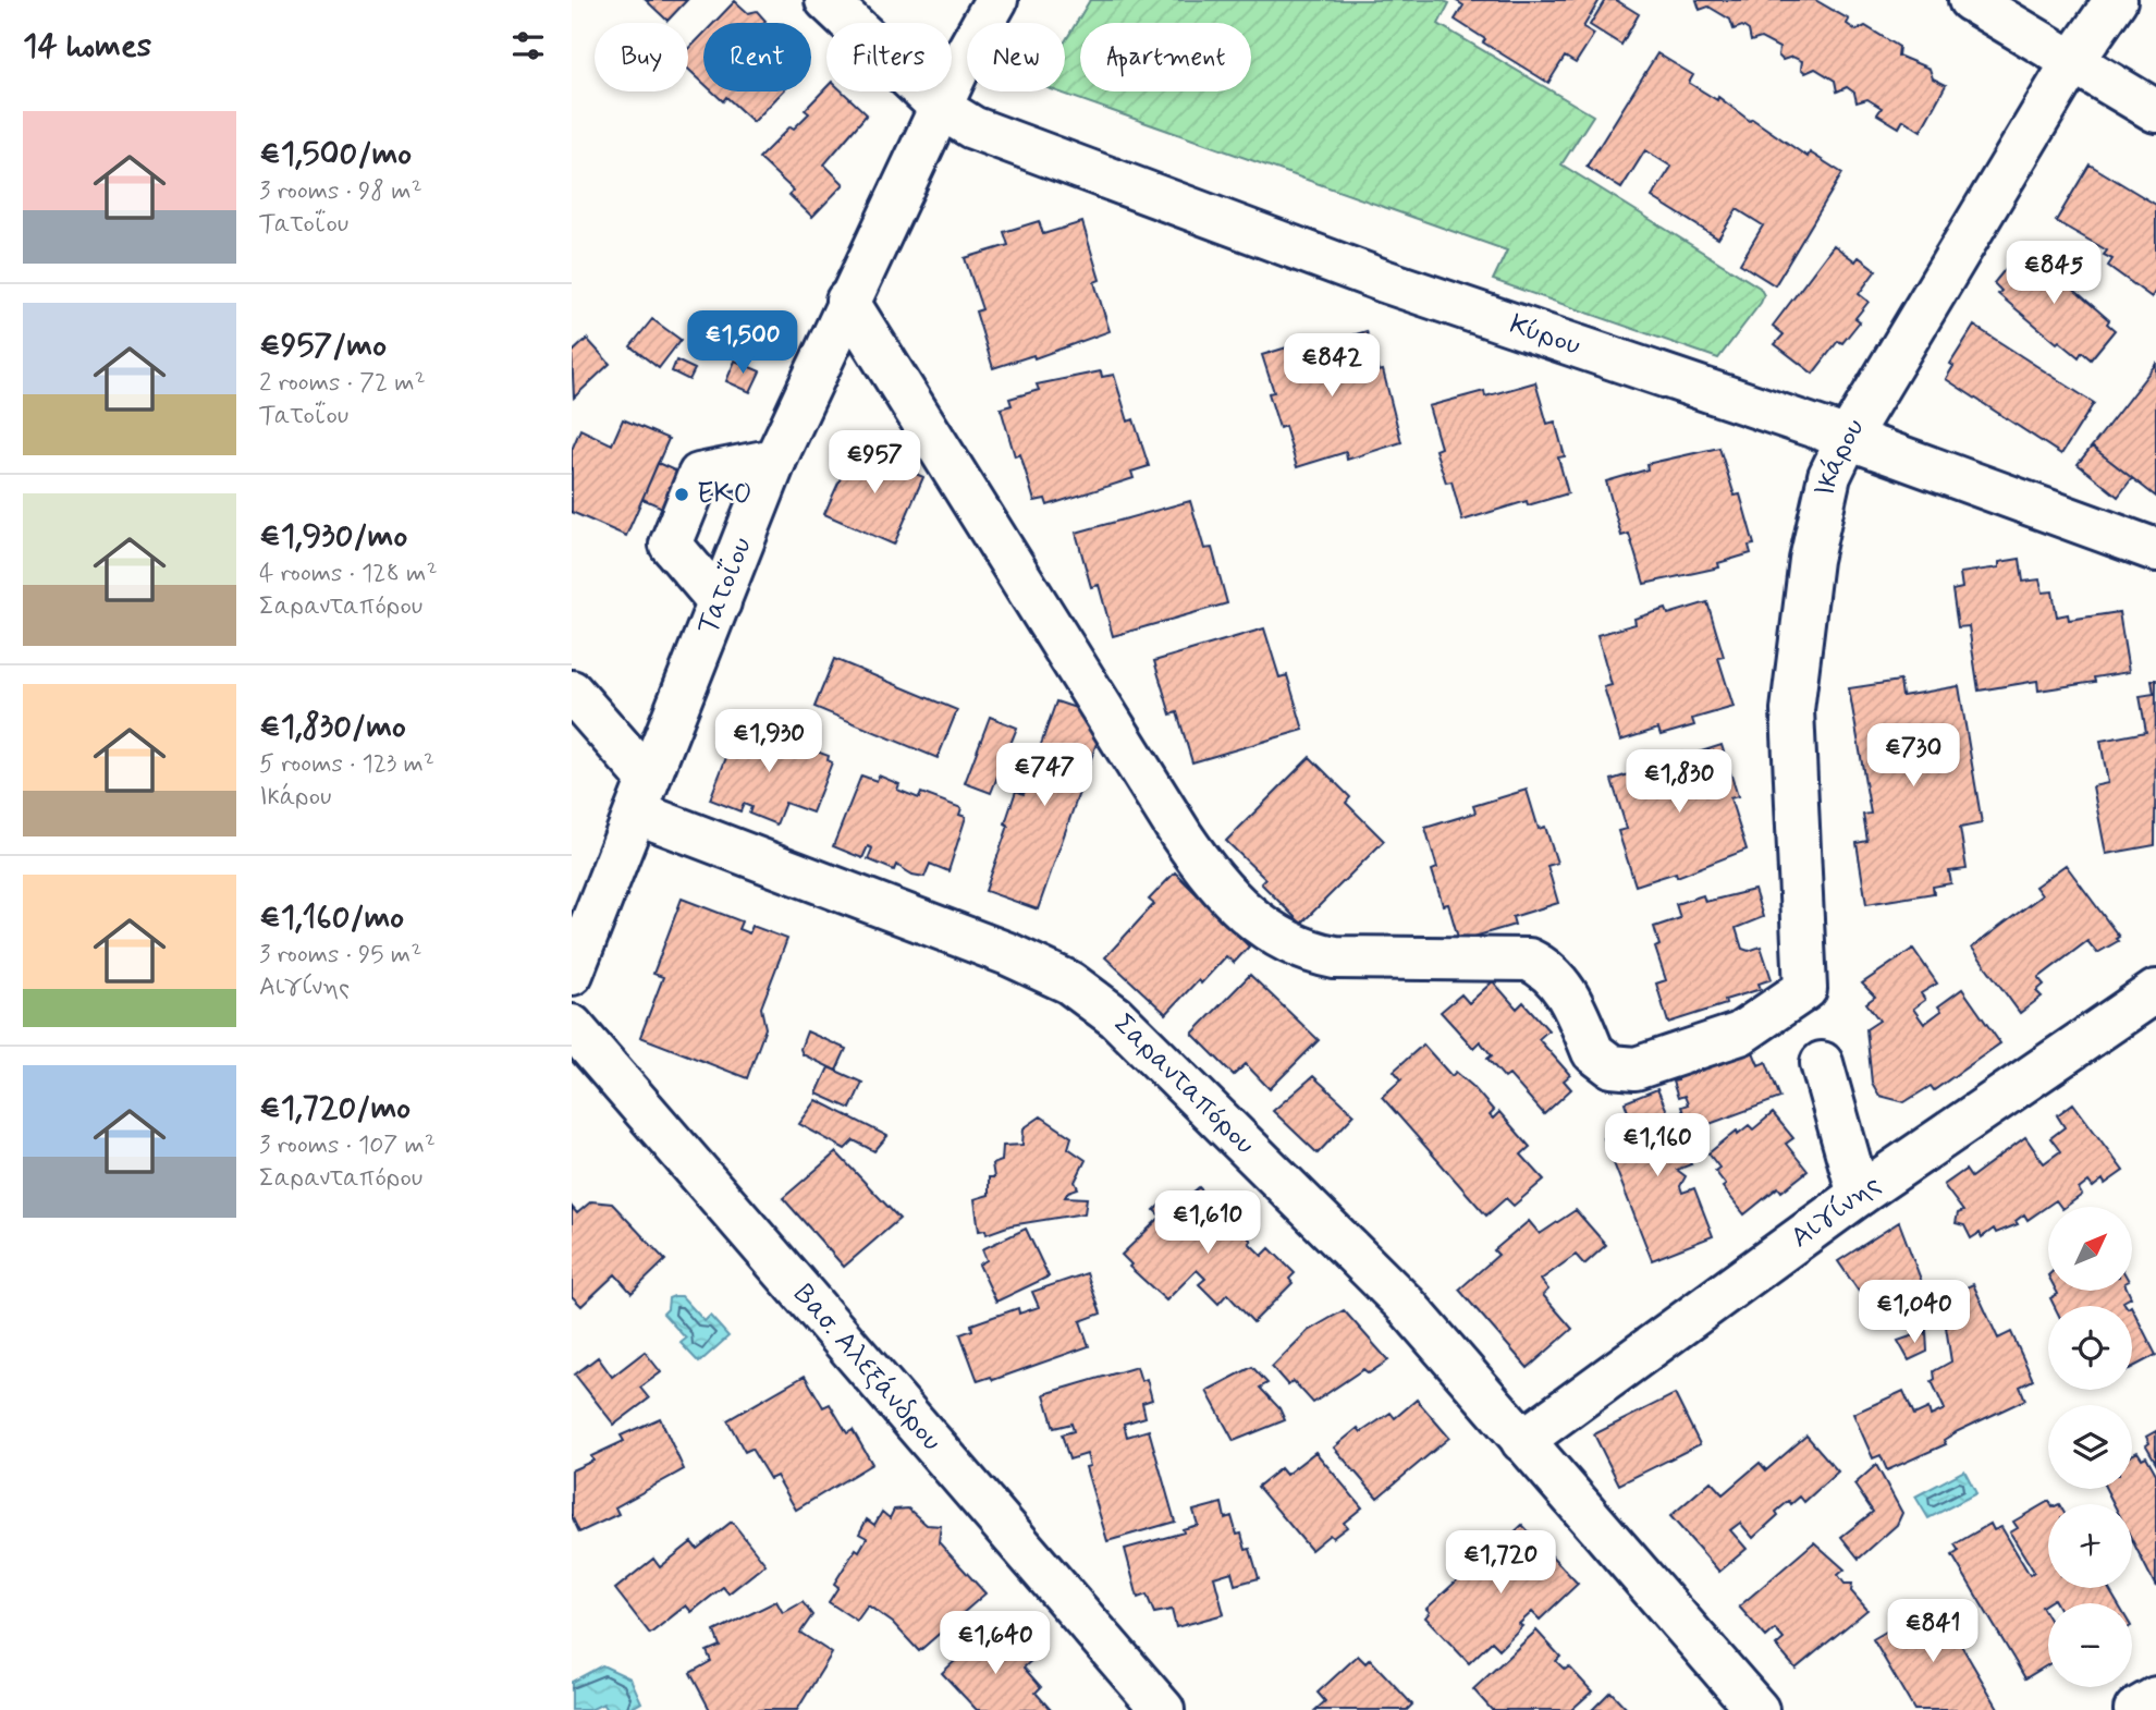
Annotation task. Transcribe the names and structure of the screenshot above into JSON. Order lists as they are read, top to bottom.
{
  "streets": {
    "street": [
      "Κύρου",
      "Ικάρου",
      "Τατοΐου",
      "Σαρανταπόρου",
      "Αιγίνης",
      "Βασ. Αλεξάνδρου"
    ]
  },
  "crossings": [
    ["Κύρου", "Ικάρου"],
    ["Κύρου", "Τατοΐου"],
    ["Ικάρου", "Τατοΐου"],
    ["Τατοΐου", "Σαρανταπόρου"],
    ["Σαρανταπόρου", "Αιγίνης"]
  ],
  "places": ["EKO"],
  "north": "top right",
  "page": {
    "heading": "14 homes",
    "chip": [
      "Buy",
      "Rent",
      "Filters",
      "New",
      "Apartment"
    ],
    "list": [
      {
        "name": "€1,500/mo",
        "note": "3 rooms · 98 m² · Τατοΐου"
      },
      {
        "name": "€957/mo",
        "note": "2 rooms · 72 m² · Τατοΐου"
      },
      {
        "name": "€1,930/mo",
        "note": "4 rooms · 128 m² · Σαρανταπόρου"
      },
      {
        "name": "€1,830/mo",
        "note": "5 rooms · 123 m² · Ικάρου"
      },
      {
        "name": "€1,160/mo",
        "note": "3 rooms · 95 m² · Αιγίνης"
      },
      {
        "name": "€1,720/mo",
        "note": "3 rooms · 107 m² · Σαρανταπόρου"
      }
    ],
    "price": [
      "€845",
      "€1,500",
      "€842",
      "€957",
      "€1,930",
      "€730",
      "€747",
      "€1,830",
      "€1,160",
      "€1,610",
      "€1,040",
      "€1,720",
      "€841",
      "€1,640"
    ],
    "map_buttons": ["+", "−"]
  }
}
